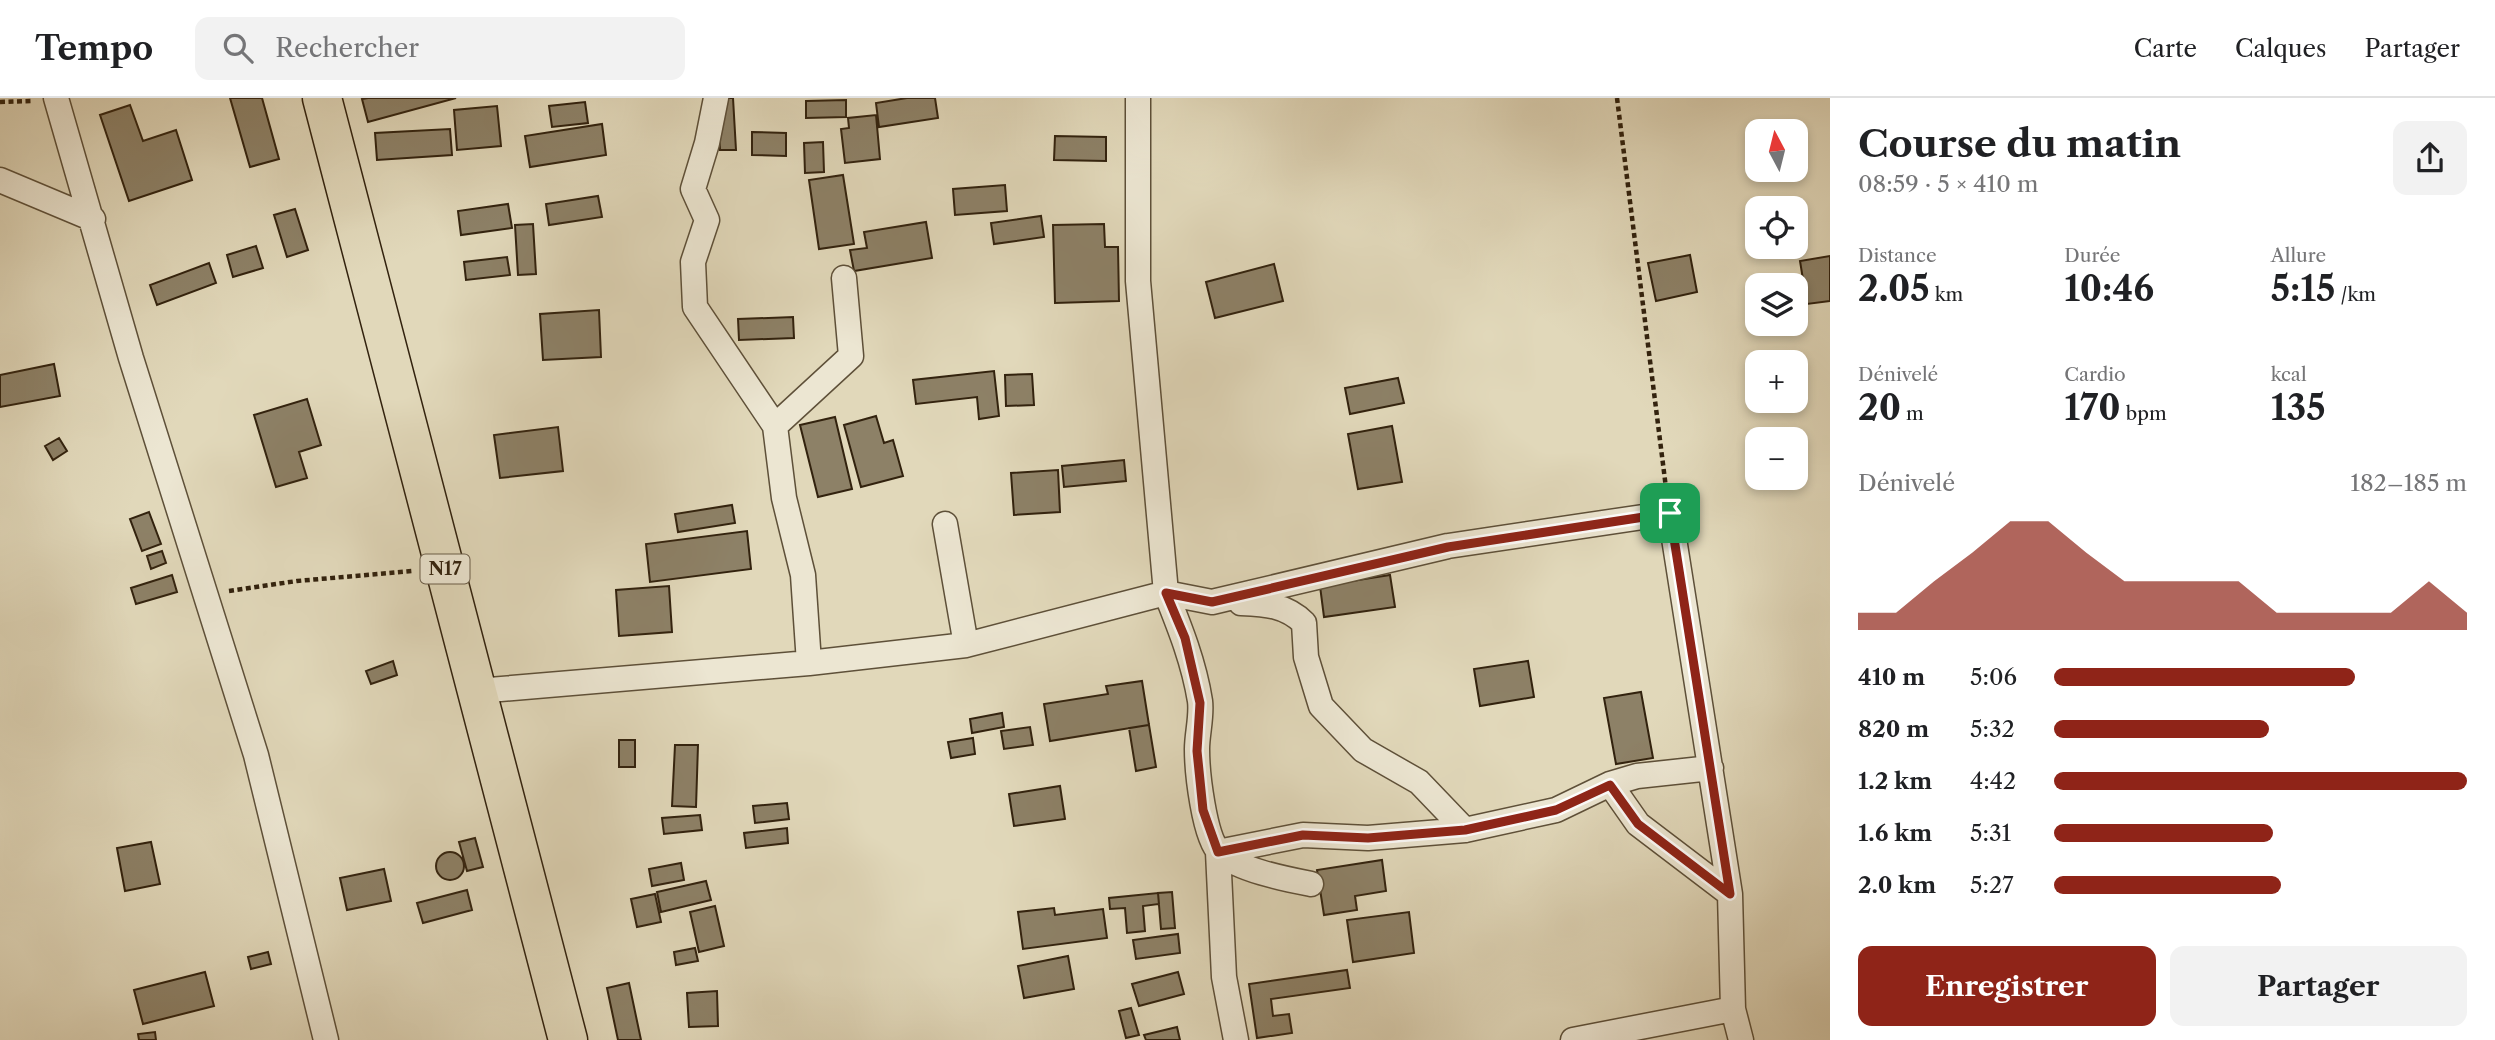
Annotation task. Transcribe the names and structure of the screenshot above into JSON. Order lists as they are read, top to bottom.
{
  "streets": {
    "main road": ["N17"]
  },
  "north": "top",
  "page": {
    "header": "Tempo",
    "search": "Rechercher",
    "nav": ["Carte", "Calques", "Partager"],
    "heading": ["Course du matin", "08:59 · 5 × 410 m"],
    "map_buttons": ["+", "−"],
    "stats": [
      ["Distance", "2.05 km"],
      ["Durée", "10:46"],
      ["Allure", "5:15 /km"],
      ["Dénivelé", "20 m"],
      ["Cardio", "170 bpm"],
      ["kcal", "135"]
    ],
    "chart": ["Dénivelé", "182–185 m"],
    "list": [
      {
        "name": "410 m",
        "note": "5:06"
      },
      {
        "name": "820 m",
        "note": "5:32"
      },
      {
        "name": "1.2 km",
        "note": "4:42"
      },
      {
        "name": "1.6 km",
        "note": "5:31"
      },
      {
        "name": "2.0 km",
        "note": "5:27"
      }
    ],
    "buttons": ["Enregistrer", "Partager"]
  }
}
